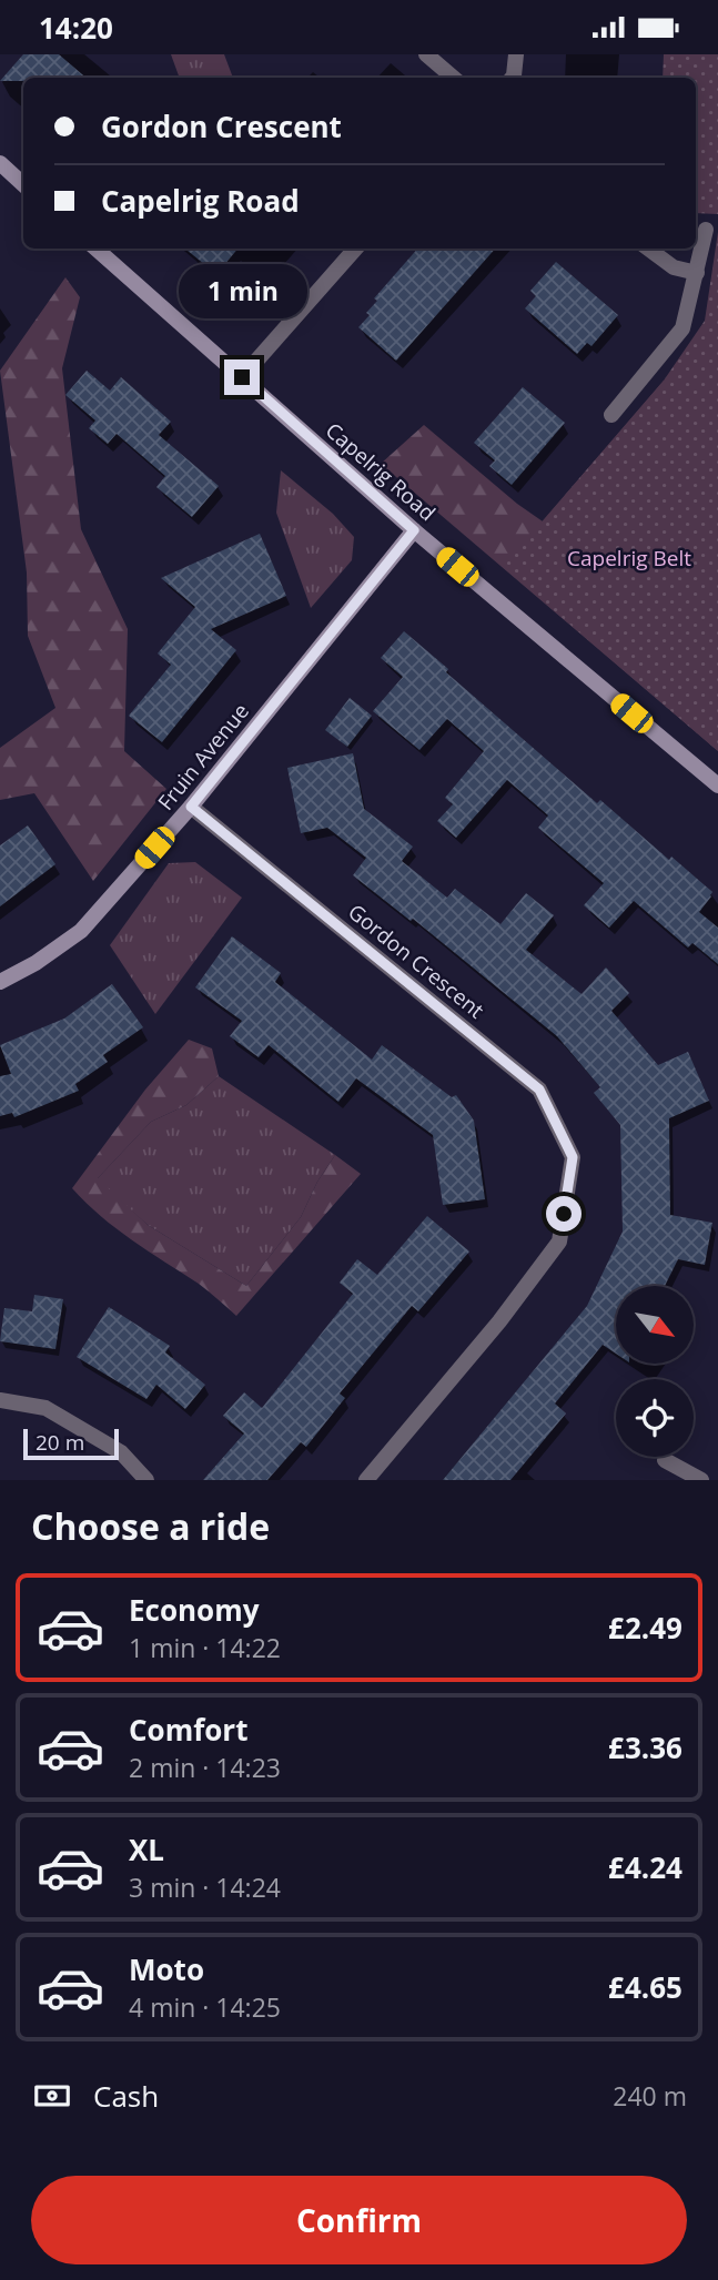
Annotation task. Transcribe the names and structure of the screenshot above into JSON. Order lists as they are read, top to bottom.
{
  "streets": {
    "street": ["Capelrig Road", "Fruin Avenue", "Gordon Crescent"]
  },
  "crossings": [
    ["Capelrig Road", "Fruin Avenue"],
    ["Fruin Avenue", "Gordon Crescent"]
  ],
  "parks": ["Capelrig Belt"],
  "scale_bar": "20 m",
  "north": "bottom right",
  "page": {
    "status": "14:20",
    "banner": ["Gordon Crescent", "Capelrig Road"],
    "bubble": "1 min",
    "scale": "20 m",
    "heading": "Choose a ride",
    "list": [
      {
        "name": "Economy",
        "note": "1 min · 14:22",
        "value": "£2.49"
      },
      {
        "name": "Comfort",
        "note": "2 min · 14:23",
        "value": "£3.36"
      },
      {
        "name": "XL",
        "note": "3 min · 14:24",
        "value": "£4.24"
      },
      {
        "name": "Moto",
        "note": "4 min · 14:25",
        "value": "£4.65"
      }
    ],
    "pay": ["Cash", "240 m"],
    "buttons": "Confirm"
  }
}
